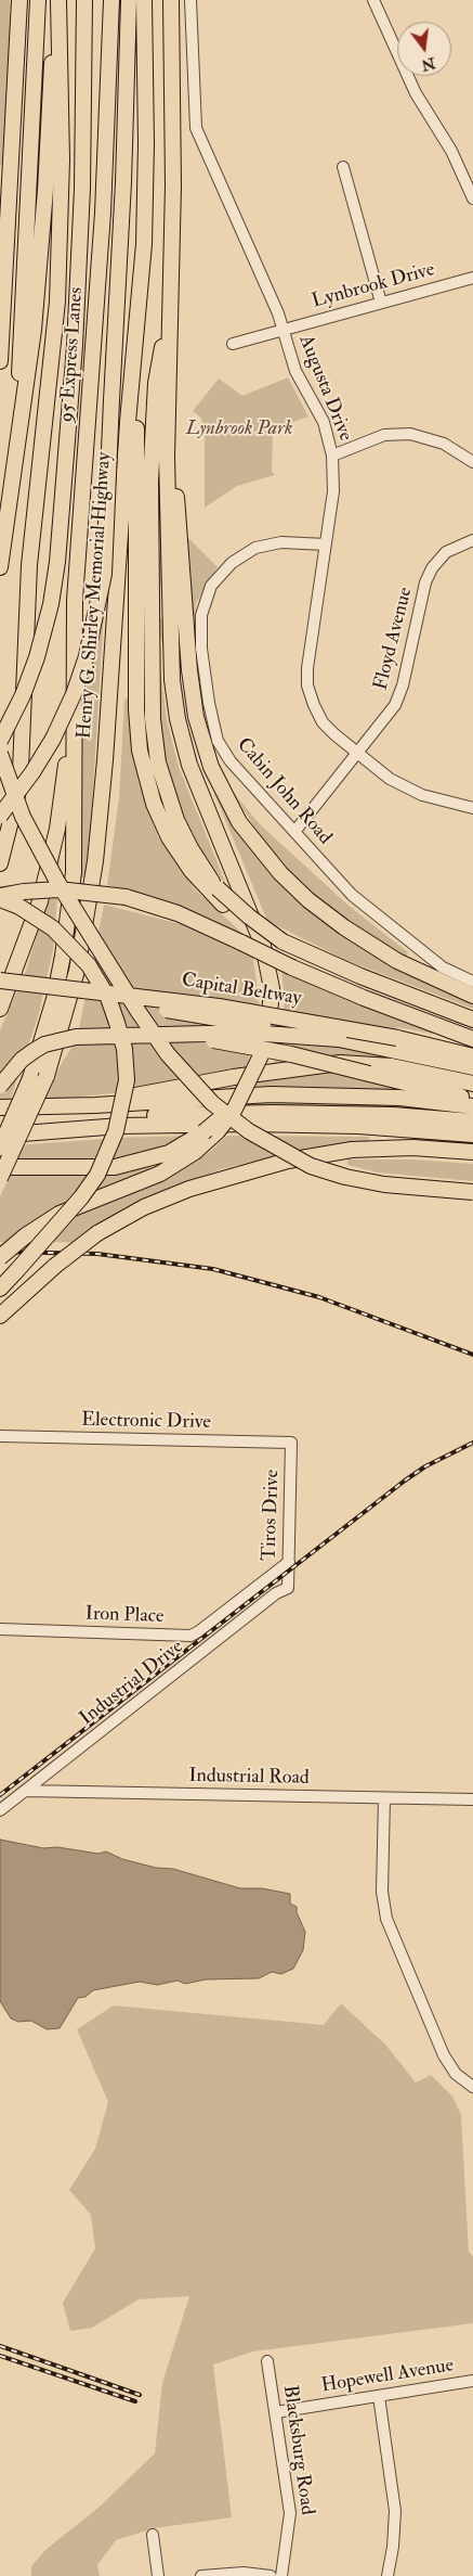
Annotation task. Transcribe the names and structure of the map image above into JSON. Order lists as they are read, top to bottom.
{
  "streets": {
    "highway": ["95 Express Lanes", "Henry G. Shirley Memorial Highway", "Capital Beltway"],
    "street": [
      "Lynbrook Drive",
      "Augusta Drive",
      "Floyd Avenue",
      "Cabin John Road",
      "Electronic Drive",
      "Tiros Drive",
      "Iron Place",
      "Industrial Drive",
      "Industrial Road",
      "Hopewell Avenue",
      "Blacksburg Road"
    ]
  },
  "crossings": [
    ["Lynbrook Drive", "Augusta Drive"],
    ["Augusta Drive", "Floyd Avenue"],
    ["Augusta Drive", "Cabin John Road"],
    ["Floyd Avenue", "Cabin John Road"],
    ["Electronic Drive", "Tiros Drive"],
    ["Tiros Drive", "Iron Place"],
    ["Tiros Drive", "Industrial Drive"],
    ["Industrial Drive", "Industrial Road"],
    ["Hopewell Avenue", "Blacksburg Road"]
  ],
  "parks": ["Lynbrook Park"],
  "north": "bottom"
}
